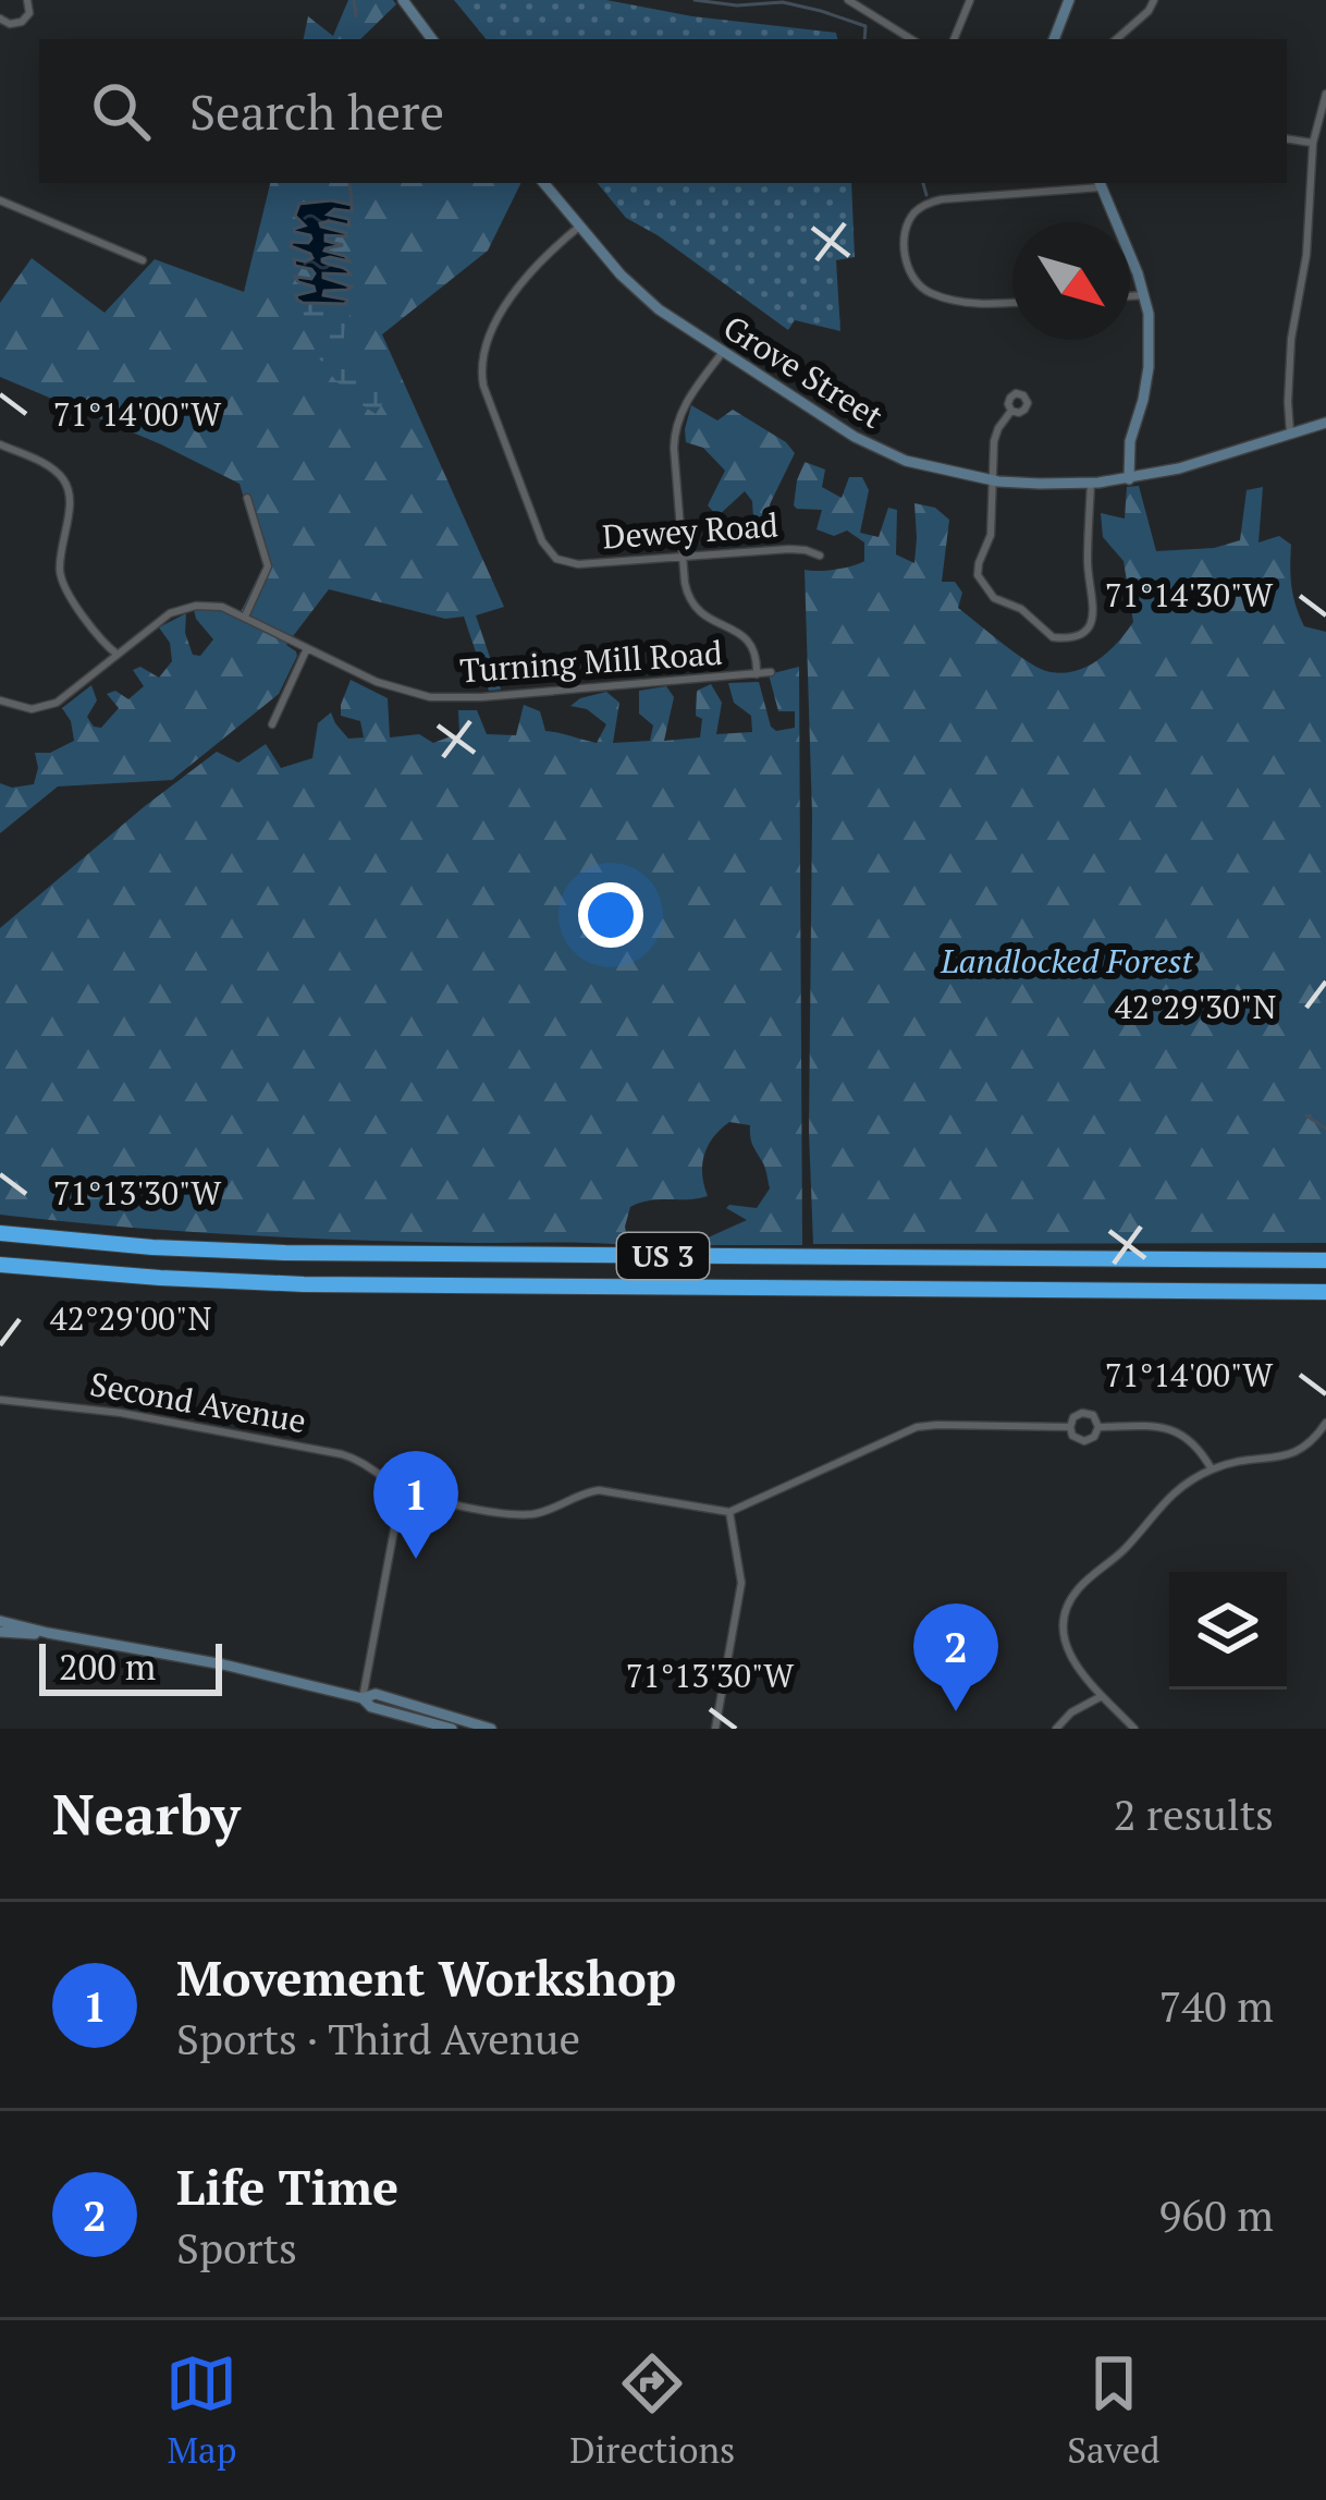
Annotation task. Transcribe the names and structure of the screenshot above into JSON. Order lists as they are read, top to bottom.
{
  "streets": {
    "highway": ["US 3"],
    "main road": ["Grove Street"],
    "street": ["Dewey Road", "Turning Mill Road", "Second Avenue"]
  },
  "crossings": [
    ["Grove Street", "Dewey Road"]
  ],
  "parks": ["Landlocked Forest"],
  "scale_bar": "200 m",
  "north": "bottom right",
  "page": {
    "search": "Search here",
    "pins": ["1", "2"],
    "scale": "200 m",
    "heading": ["Nearby", "2 results"],
    "list": [
      {
        "mark": "1",
        "name": "Movement Workshop",
        "note": "Sports · Third Avenue",
        "value": "740 m"
      },
      {
        "mark": "2",
        "name": "Life Time",
        "note": "Sports",
        "value": "960 m"
      }
    ],
    "nav": ["Map", "Directions", "Saved"]
  },
  "coordinates": [
    "71°14'00\"W",
    "71°14'30\"W",
    "42°29'30\"N",
    "71°13'30\"W",
    "42°29'00\"N"
  ]
}
